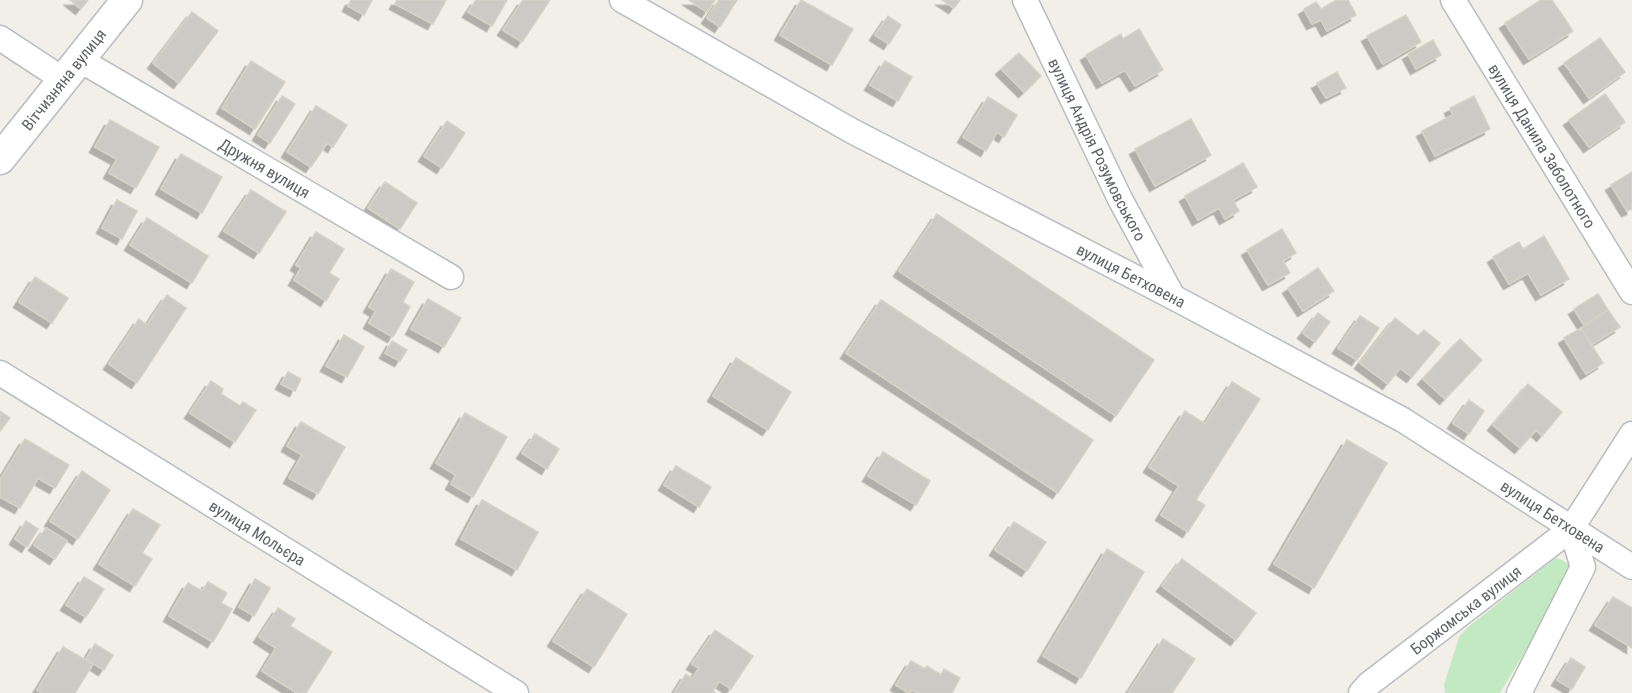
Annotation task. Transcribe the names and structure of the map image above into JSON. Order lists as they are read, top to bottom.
{
  "streets": {
    "street": [
      "Вітчизняна вулиця",
      "вулиця Данила Заболотного",
      "вулиця Андрія Розумовського",
      "Дружня вулиця",
      "вулиця Бетховена",
      "вулиця Мольєра",
      "Боржомська вулиця"
    ]
  },
  "crossings": [
    ["Вітчизняна вулиця", "Дружня вулиця"],
    ["вулиця Андрія Розумовського", "вулиця Бетховена"],
    ["вулиця Бетховена", "Боржомська вулиця"]
  ]
}
